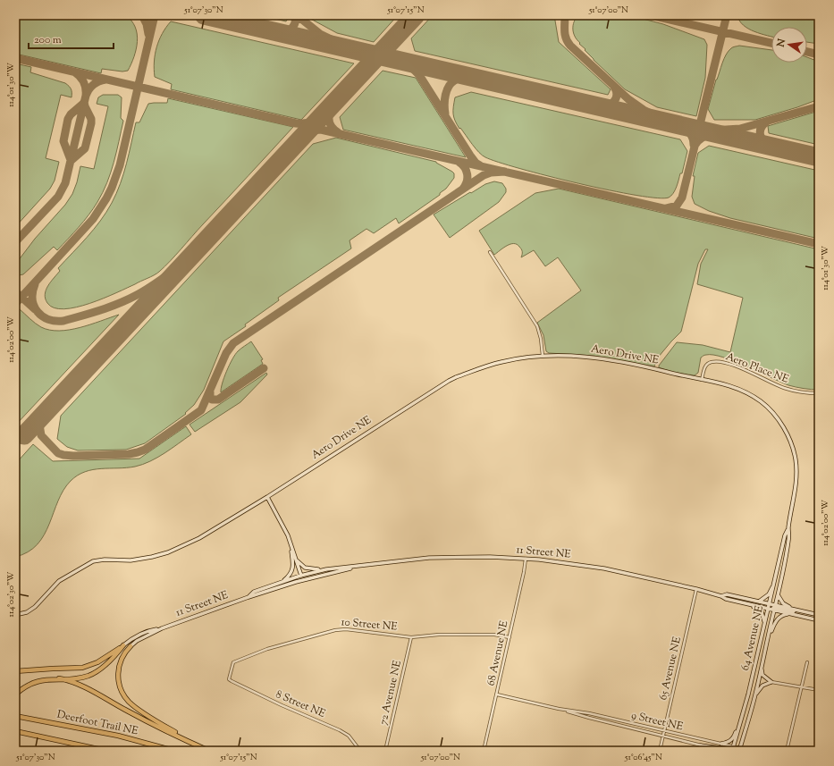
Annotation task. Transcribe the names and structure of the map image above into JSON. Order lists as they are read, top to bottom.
{
  "streets": {
    "highway": ["Deerfoot Trail NE"],
    "street": [
      "Aero Drive NE",
      "Aero Place NE",
      "11 Street NE",
      "10 Street NE",
      "64 Avenue NE",
      "68 Avenue NE",
      "65 Avenue NE",
      "72 Avenue NE",
      "8 Street NE",
      "9 Street NE"
    ]
  },
  "crossings": [
    ["Aero Drive NE", "Aero Place NE"],
    ["Aero Drive NE", "64 Avenue NE"],
    ["Aero Place NE", "64 Avenue NE"],
    ["11 Street NE", "64 Avenue NE"],
    ["11 Street NE", "68 Avenue NE"],
    ["11 Street NE", "65 Avenue NE"],
    ["10 Street NE", "68 Avenue NE"],
    ["10 Street NE", "72 Avenue NE"],
    ["10 Street NE", "8 Street NE"],
    ["64 Avenue NE", "9 Street NE"],
    ["68 Avenue NE", "9 Street NE"],
    ["65 Avenue NE", "9 Street NE"]
  ],
  "scale_bar": "200 m",
  "north": "left",
  "coordinates": [
    "51°07'30\"N",
    "51°07'15\"N",
    "51°07'00\"N",
    "114°01'30\"W",
    "114°02'00\"W",
    "114°02'30\"W",
    "51°06'45\"N"
  ]
}
